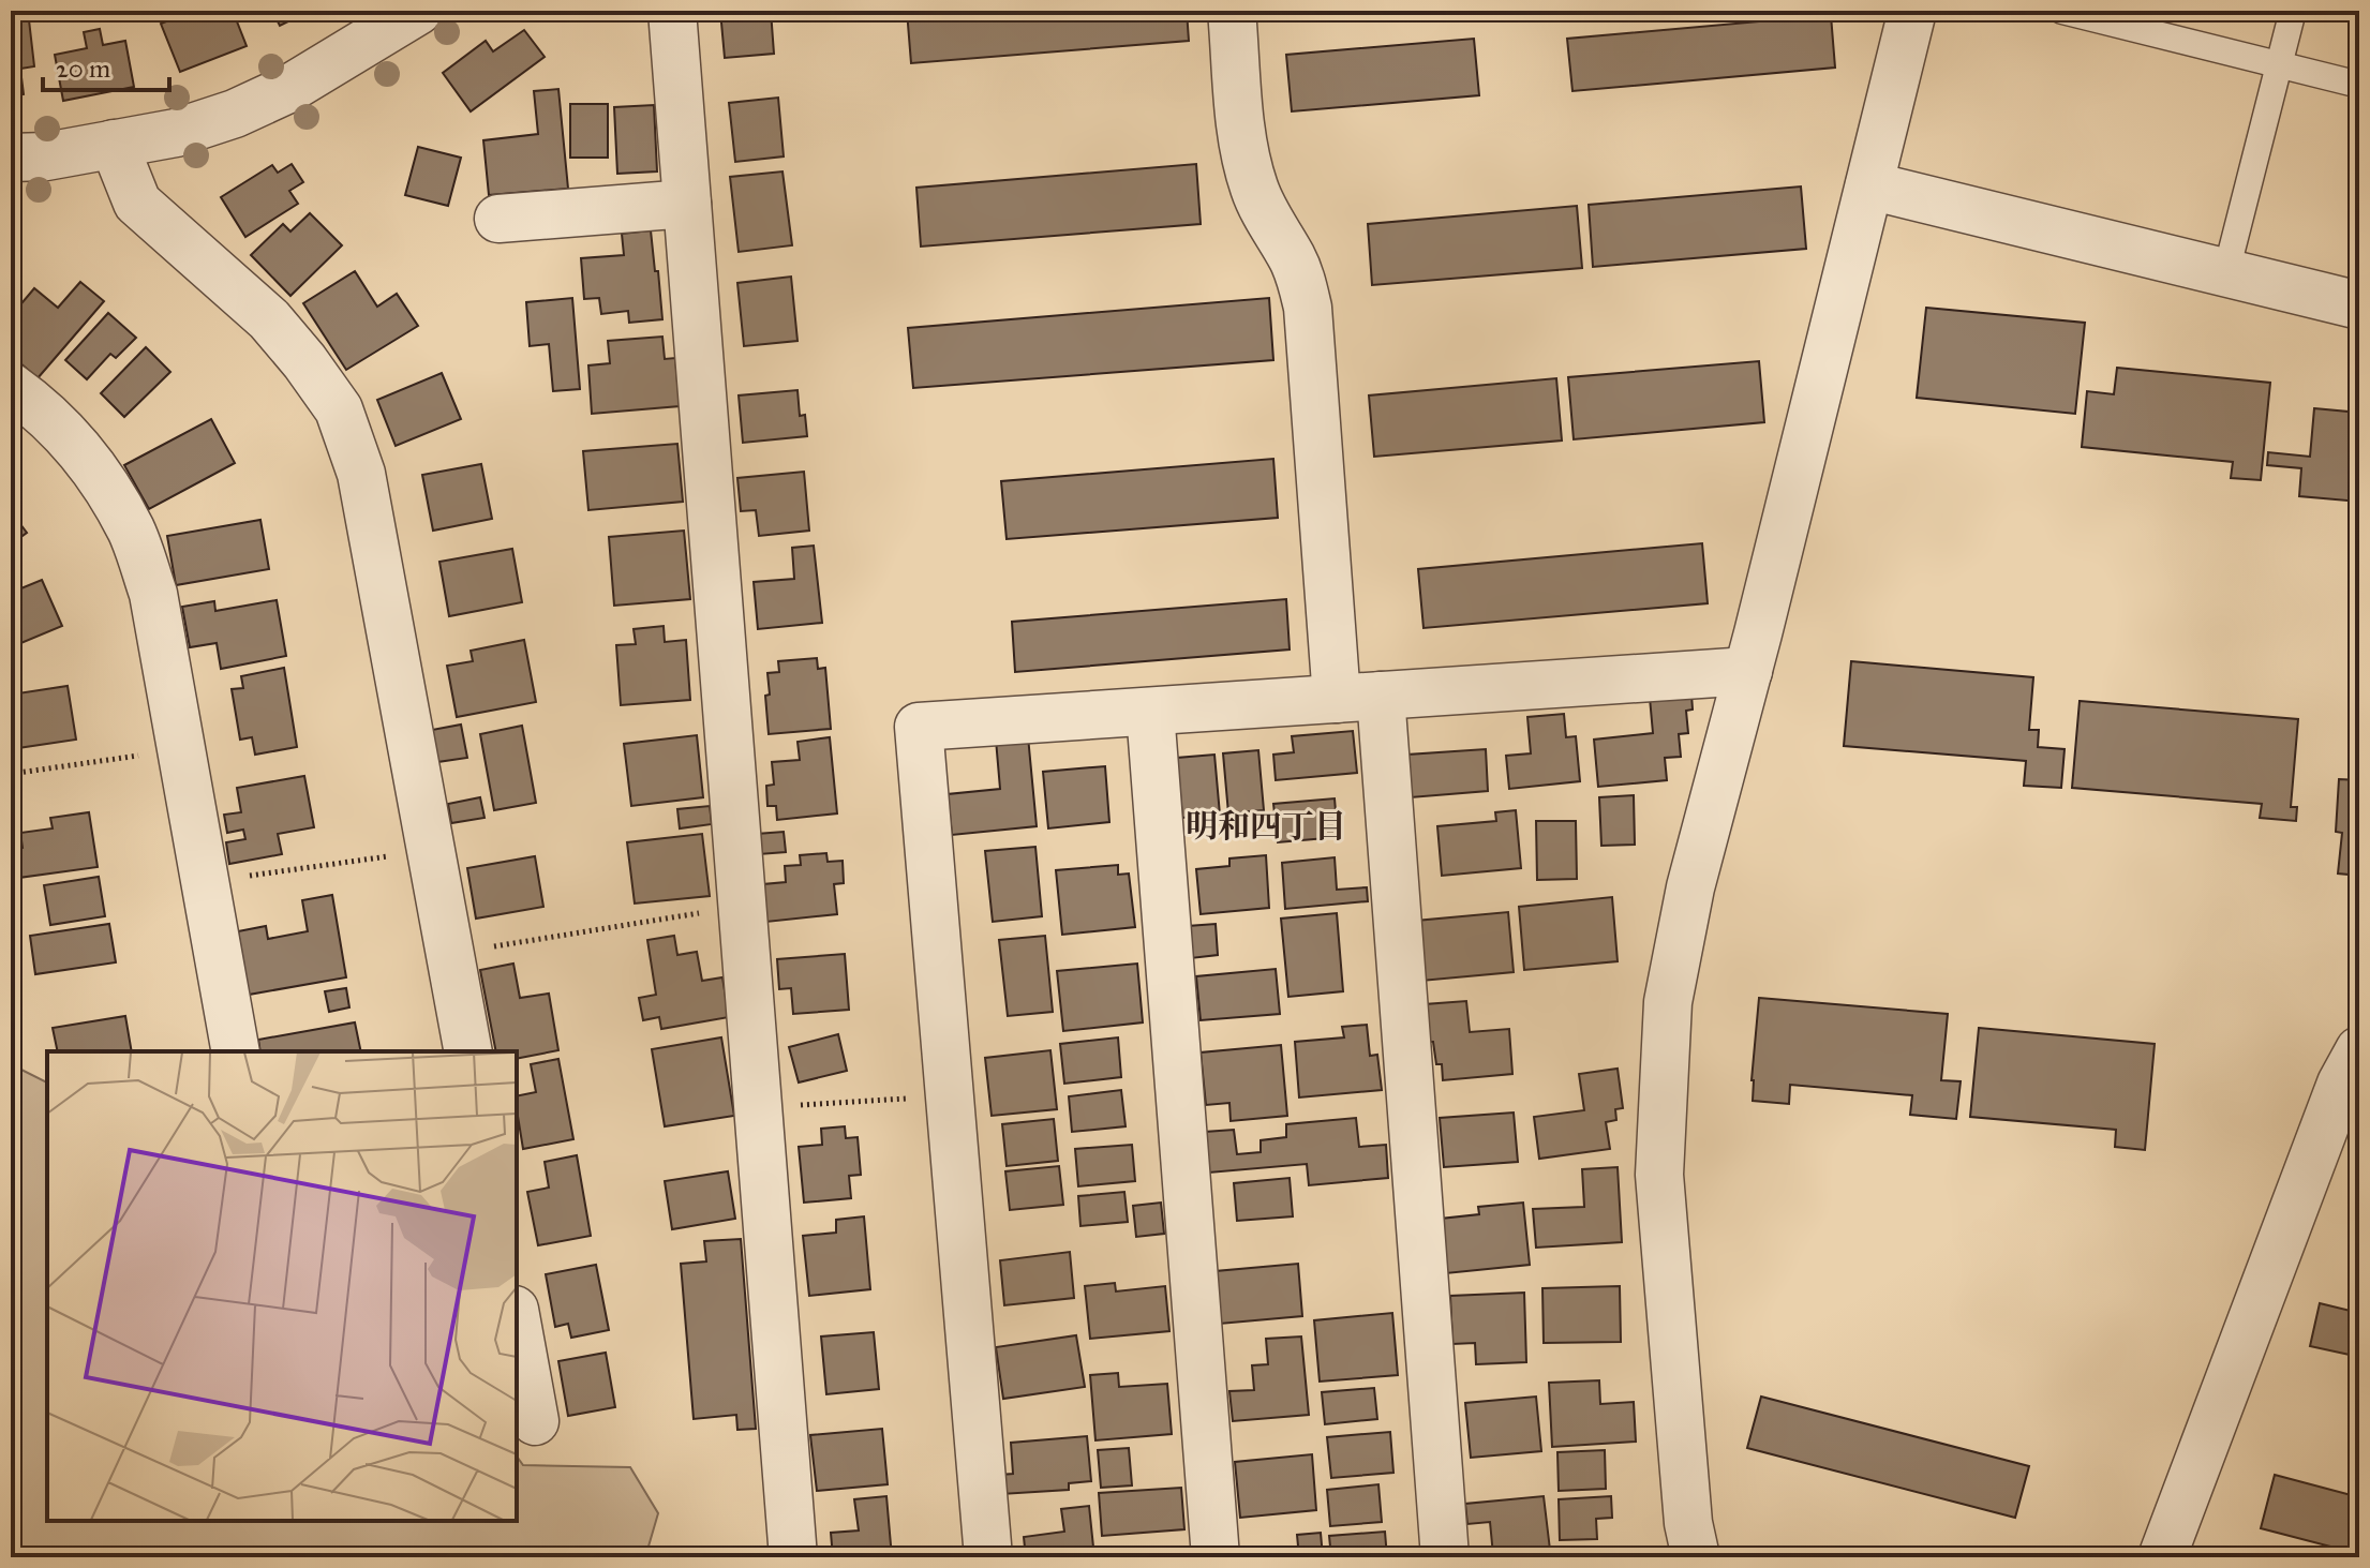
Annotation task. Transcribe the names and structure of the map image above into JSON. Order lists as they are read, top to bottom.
{
  "districts": ["明和四丁目"],
  "scale_bar": "20 m"
}
